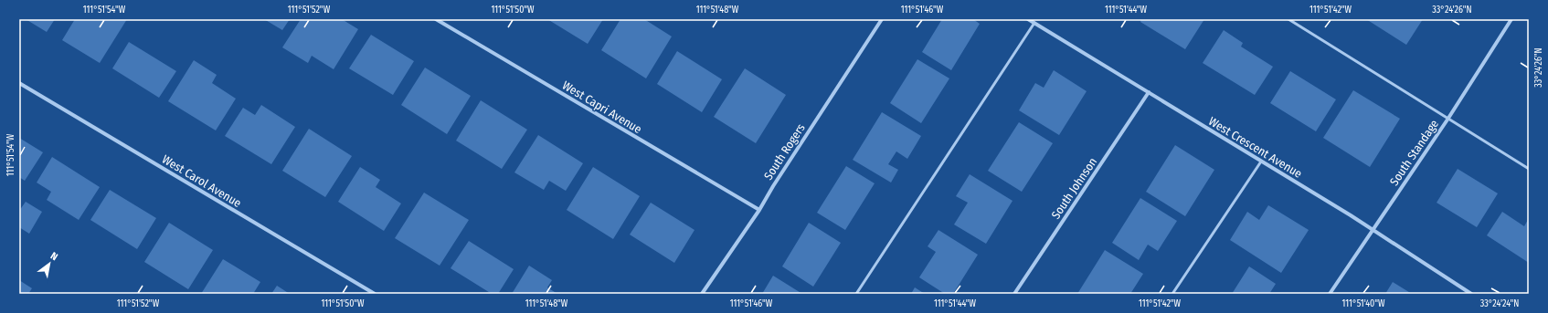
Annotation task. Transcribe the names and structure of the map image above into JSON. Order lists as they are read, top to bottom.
{
  "streets": {
    "street": [
      "West Capri Avenue",
      "West Crescent Avenue",
      "South Rogers",
      "South Standage",
      "West Carol Avenue",
      "South Johnson"
    ]
  },
  "crossings": [
    ["West Capri Avenue", "South Rogers"],
    ["West Crescent Avenue", "South Standage"],
    ["West Crescent Avenue", "South Johnson"]
  ],
  "north": "top right",
  "coordinates": [
    "111°51'54\"W",
    "111°51'52\"W",
    "111°51'50\"W",
    "111°51'48\"W",
    "111°51'46\"W",
    "111°51'44\"W",
    "111°51'42\"W",
    "33°24'26\"N",
    "111°51'40\"W",
    "33°24'24\"N"
  ]
}
